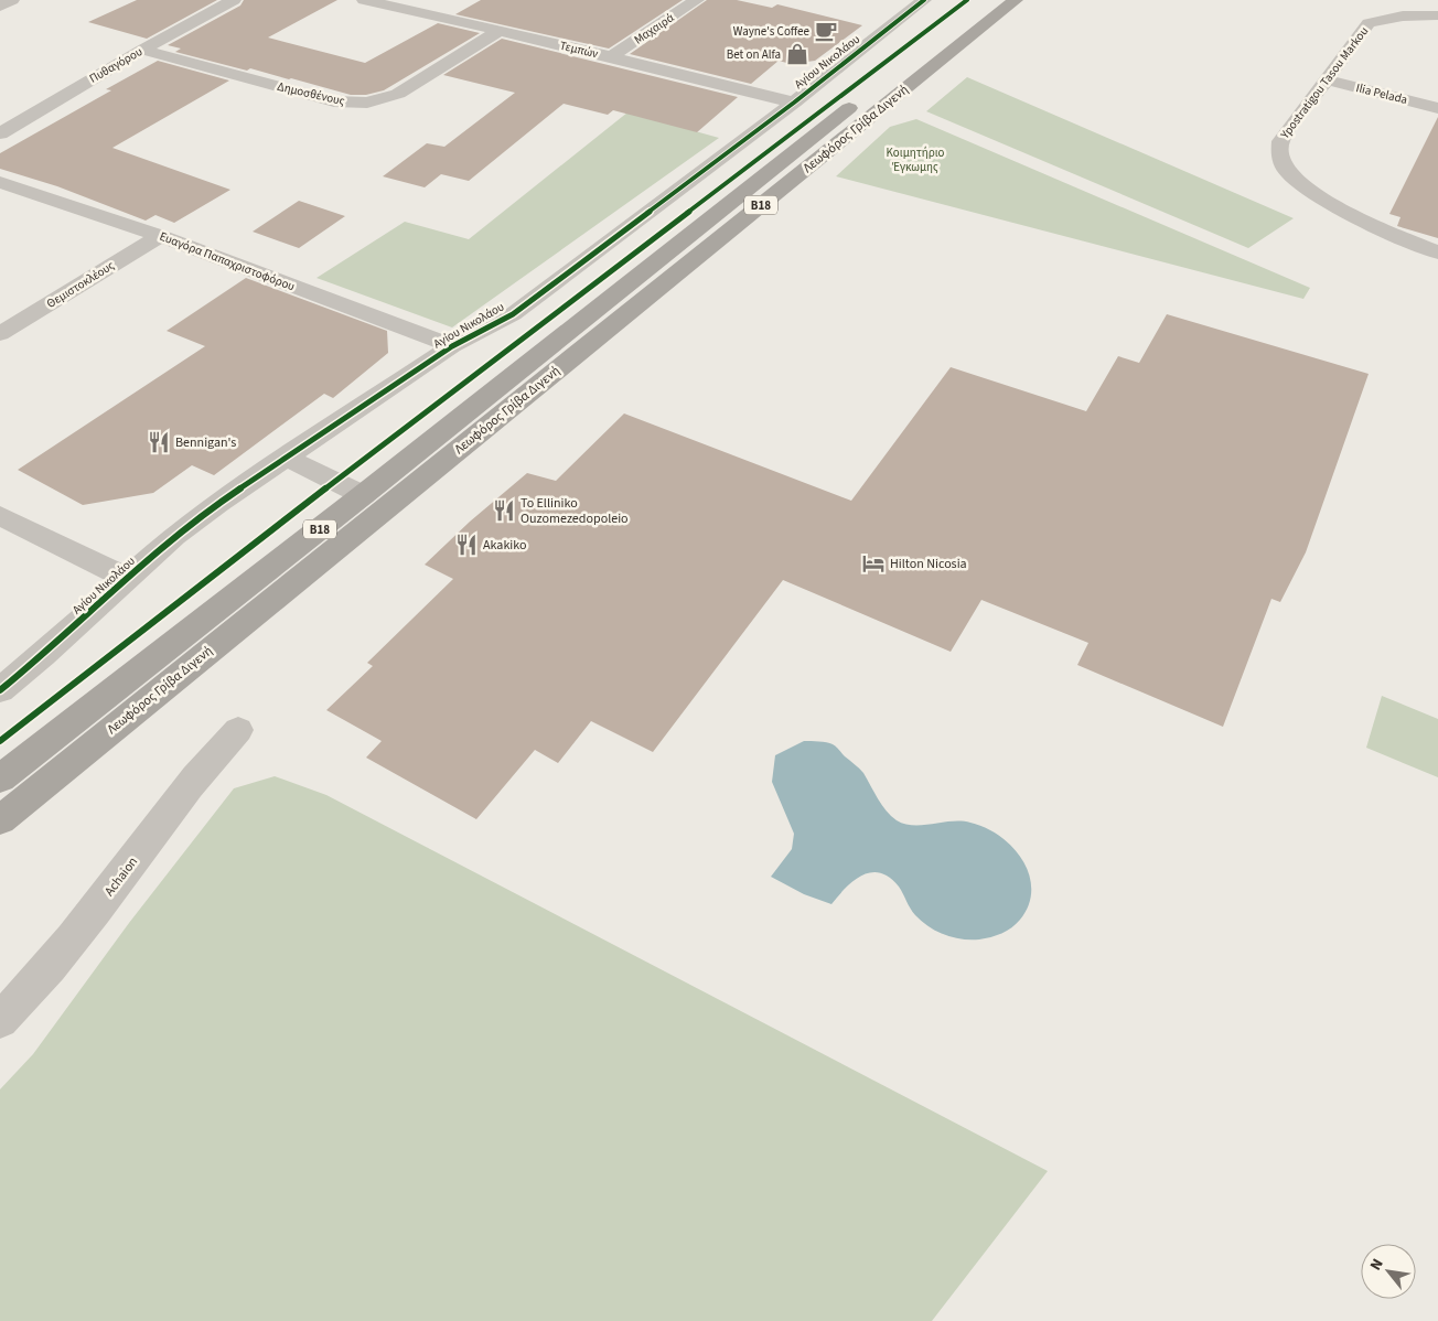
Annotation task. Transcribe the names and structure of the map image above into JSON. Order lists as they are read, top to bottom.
{
  "streets": {
    "main road": ["Λεωφόρος Γρίβα Διγενή", "B18"],
    "street": [
      "Μαχαιρά",
      "Τεμπών",
      "Αγίου Νικολάου",
      "Πυθαγόρου",
      "Ypostratigou Tasou Markou",
      "Δημοσθένους",
      "Ilia Pelada",
      "Ευαγόρα Παπαχριστοφόρου",
      "Θεμιστοκλέους",
      "Achaion"
    ]
  },
  "crossings": [
    ["Μαχαιρά", "Τεμπών"],
    ["Τεμπών", "Αγίου Νικολάου"],
    ["Τεμπών", "Δημοσθένους"],
    ["Αγίου Νικολάου", "Ευαγόρα Παπαχριστοφόρου"],
    ["Πυθαγόρου", "Δημοσθένους"],
    ["Ypostratigou Tasou Markou", "Ilia Pelada"],
    ["Ευαγόρα Παπαχριστοφόρου", "Θεμιστοκλέους"]
  ],
  "parks": ["Κοιμητήριο Έγκωμης"],
  "places": {
    "cafe": ["Wayne's Coffee"],
    "shop": ["Bet on Alfa"],
    "restaurant": ["Bennigan's", "To Elliniko Ouzomezedopoleio", "Akakiko"],
    "hotel": ["Hilton Nicosia"]
  },
  "north": "top left"
}
